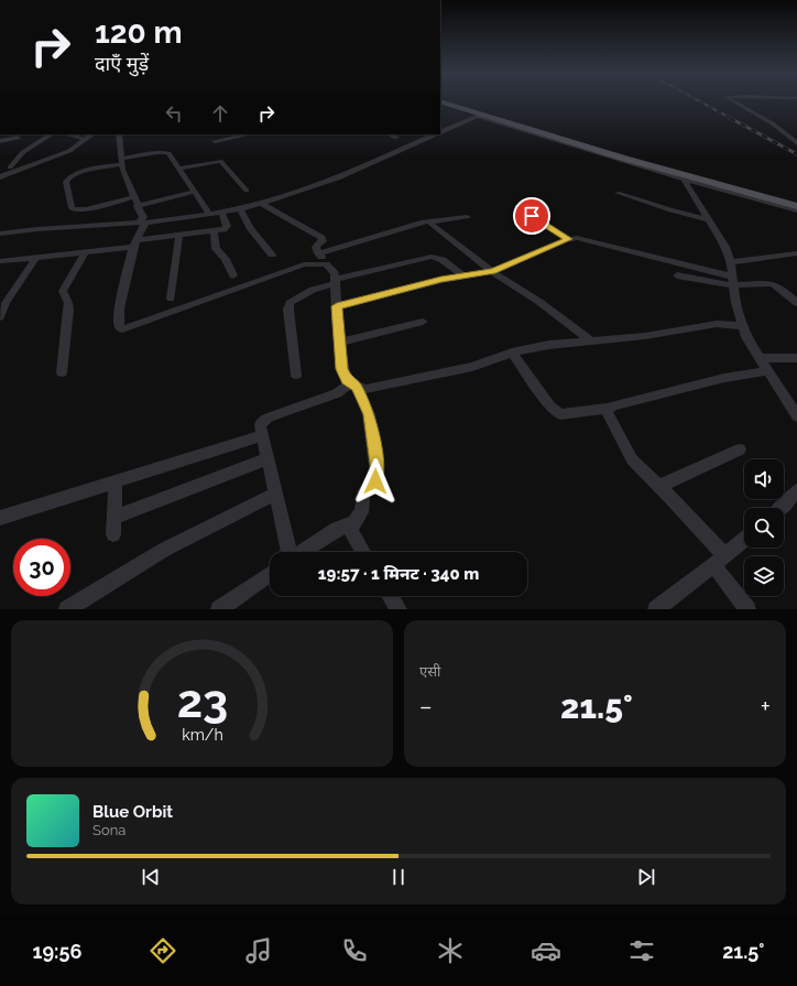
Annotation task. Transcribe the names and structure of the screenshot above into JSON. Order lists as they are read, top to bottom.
{
  "page": {
    "turn": ["120 m", "दाएँ मुड़ें"],
    "limit": "30",
    "trip": "19:57 · 1 मिनट · 340 m",
    "tile": "एसी",
    "heat": ["−", "21.5°", "+"],
    "song": ["Blue Orbit", "Sona"],
    "tabs": ["19:56", "21.5°"],
    "gauge": ["23", "km/h"]
  }
}
